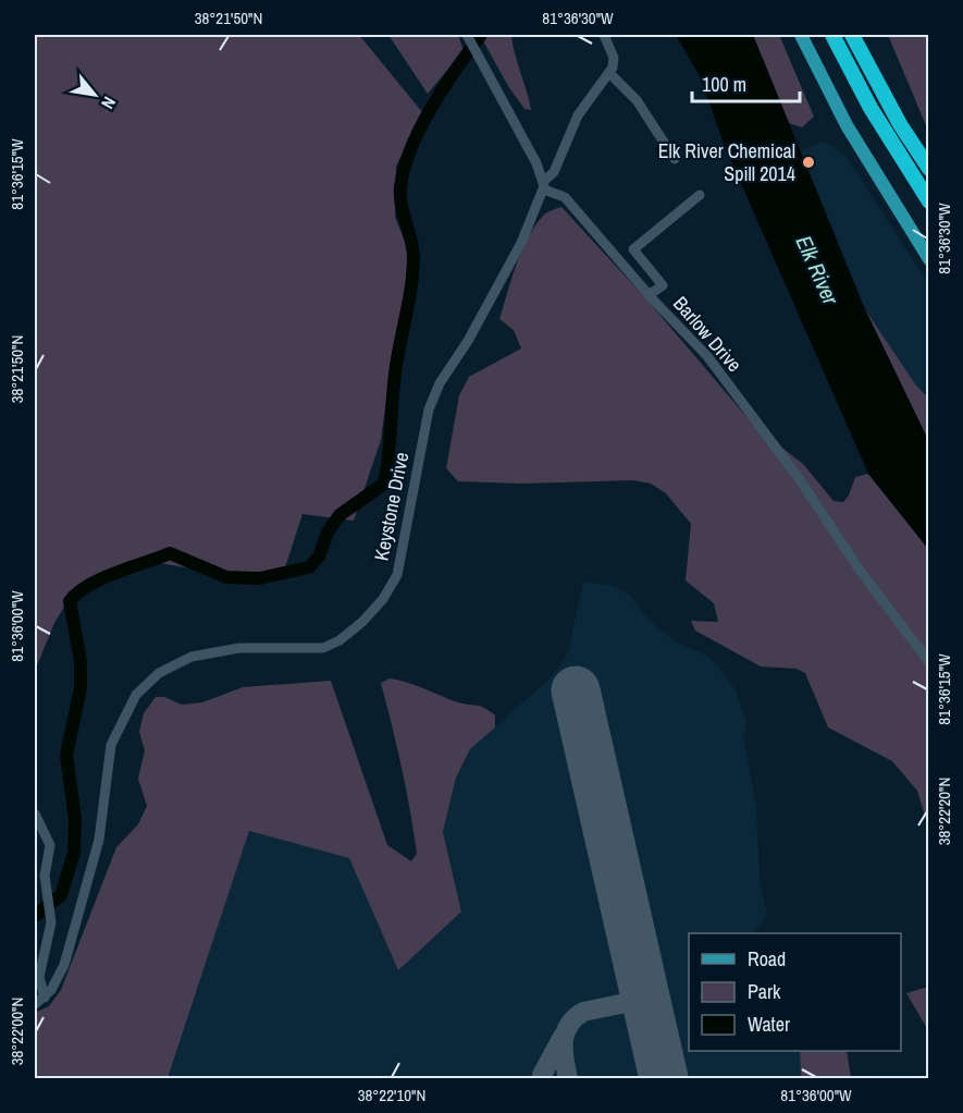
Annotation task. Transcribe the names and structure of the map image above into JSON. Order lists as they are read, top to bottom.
{
  "streets": {
    "street": ["Barlow Drive", "Keystone Drive"]
  },
  "crossings": [
    ["Barlow Drive", "Keystone Drive"]
  ],
  "water": ["Elk River"],
  "places": ["Elk River Chemical Spill 2014"],
  "legend": ["Road", "Park", "Water"],
  "scale_bar": "100 m",
  "north": "bottom right",
  "coordinates": [
    "38°21'50\"N",
    "81°36'30\"W",
    "81°36'15\"W",
    "81°36'00\"W",
    "38°22'20\"N",
    "38°22'00\"N",
    "38°22'10\"N"
  ]
}
